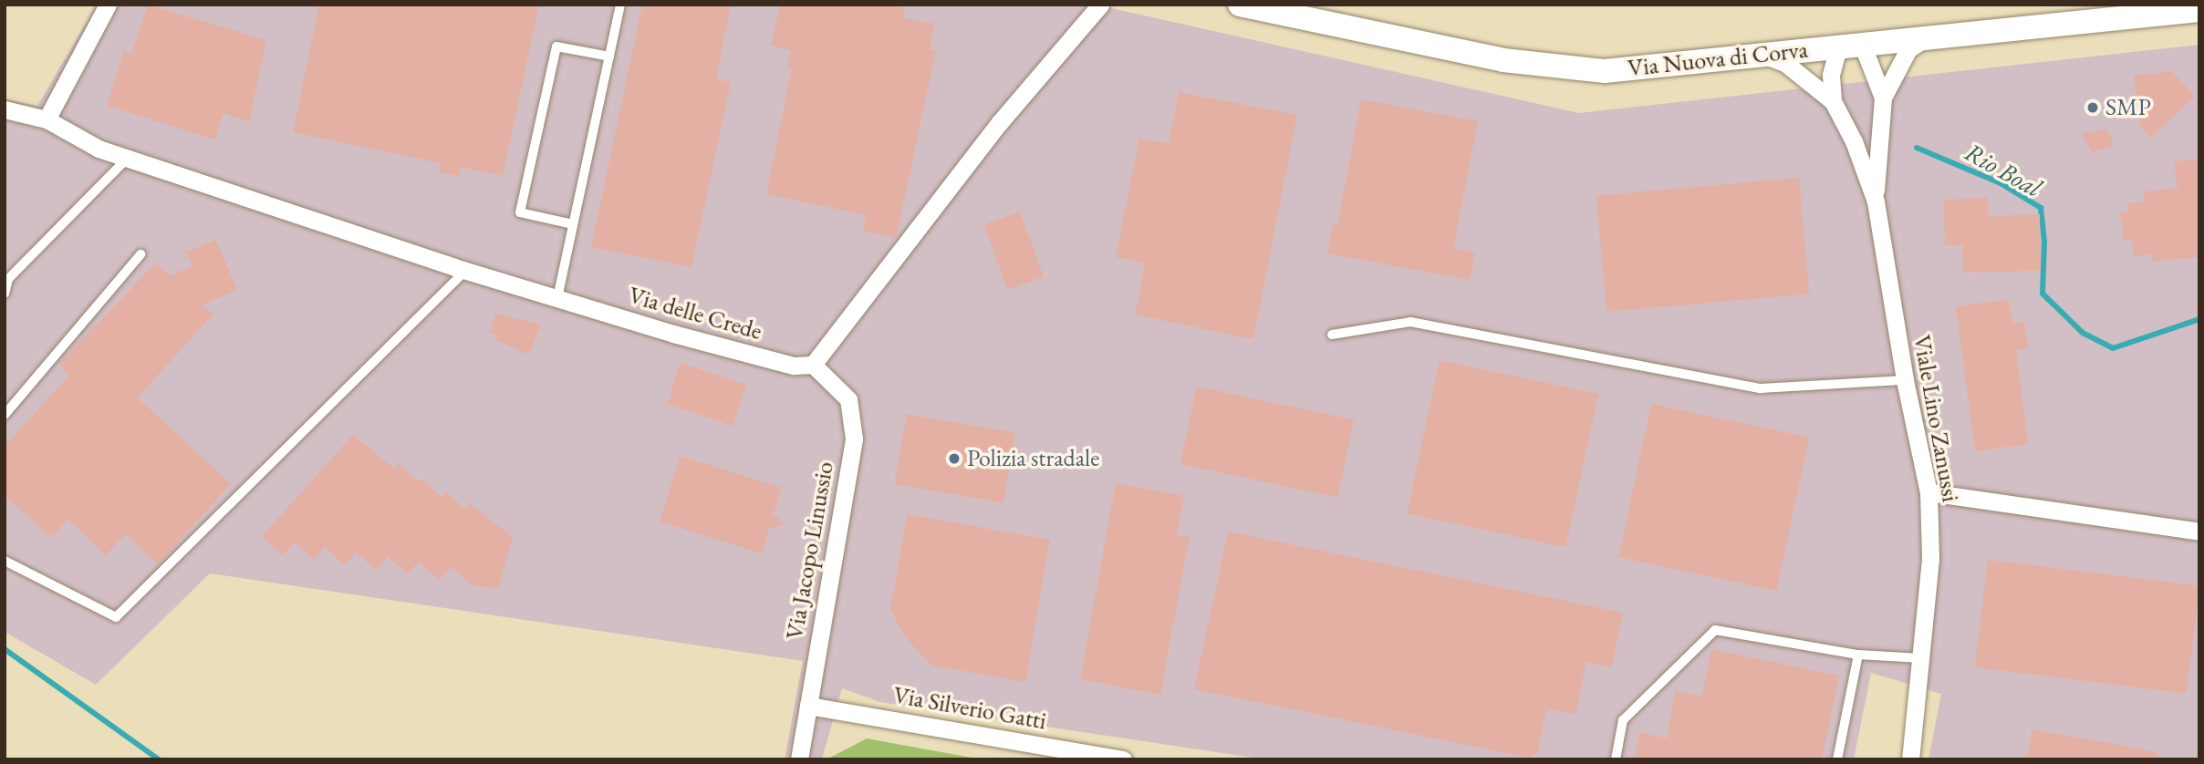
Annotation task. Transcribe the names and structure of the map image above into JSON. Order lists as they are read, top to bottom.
{
  "streets": {
    "main road": ["Via Nuova di Corva"],
    "street": [
      "Via delle Crede",
      "Viale Lino Zanussi",
      "Via Jacopo Linussio",
      "Via Silverio Gatti"
    ]
  },
  "crossings": [
    ["Via Nuova di Corva", "Viale Lino Zanussi"],
    ["Via delle Crede", "Via Jacopo Linussio"],
    ["Via Jacopo Linussio", "Via Silverio Gatti"]
  ],
  "water": ["Rio Boal"],
  "places": ["SMP", "Polizia stradale"]
}
